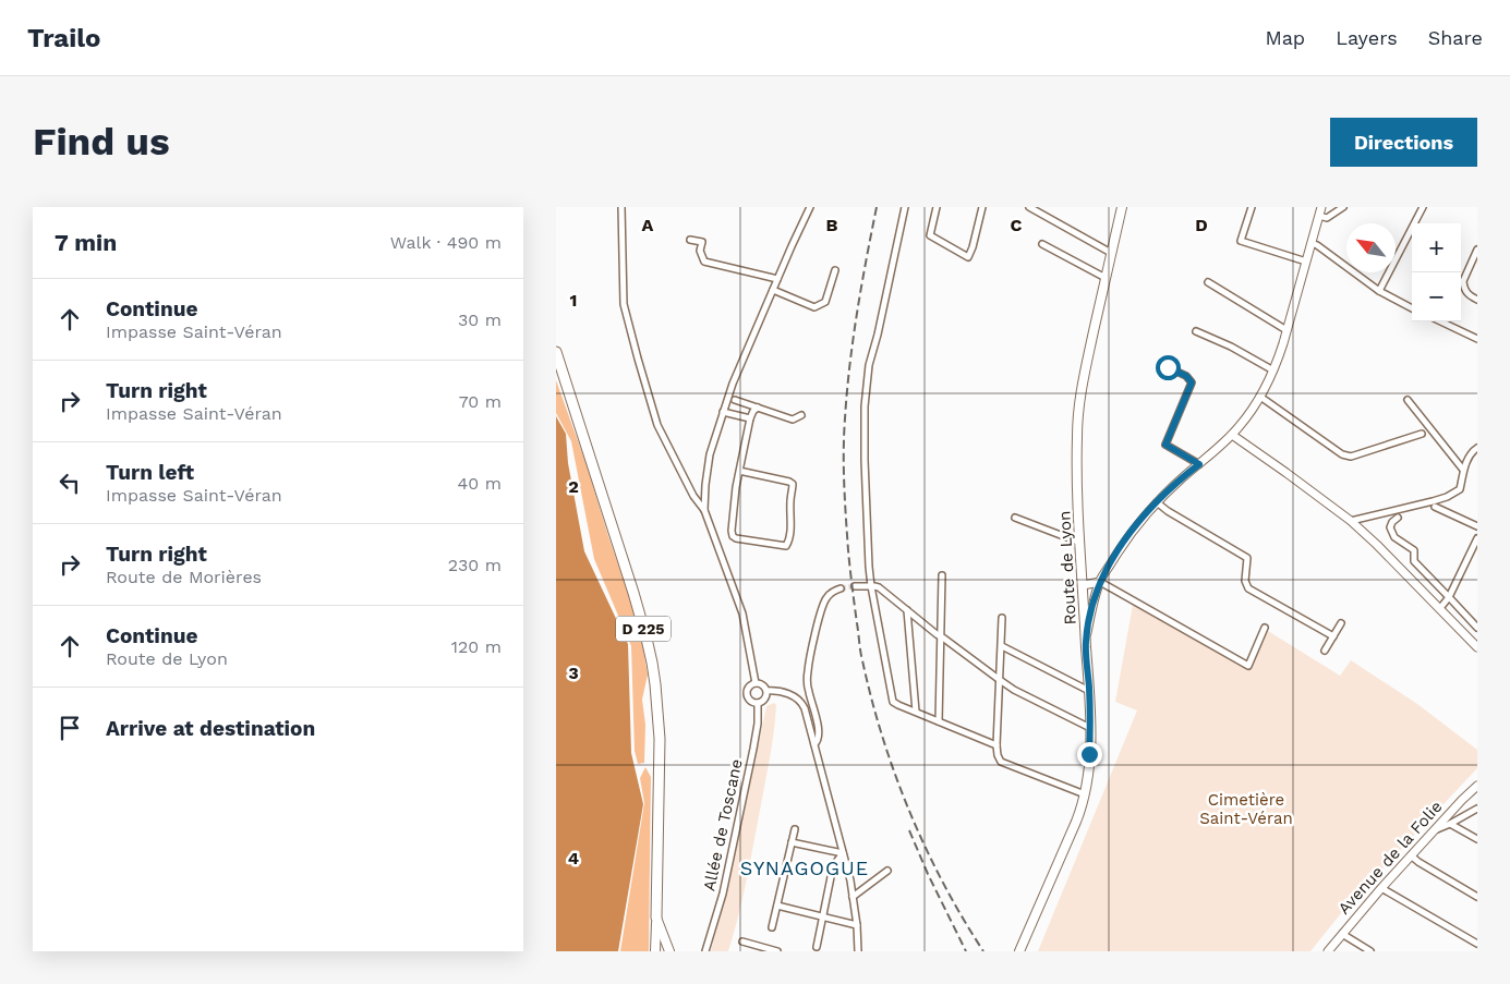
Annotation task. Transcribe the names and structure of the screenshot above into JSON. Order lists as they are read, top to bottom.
{
  "streets": {
    "highway": ["D 225"],
    "main road": ["Route de Lyon", "Avenue de la Folie"],
    "street": ["Allée de Toscane"]
  },
  "districts": ["SYNAGOGUE"],
  "parks": ["Cimetière Saint-Véran"],
  "north": "top left",
  "page": {
    "header": "Trailo",
    "nav": ["Map", "Layers", "Share"],
    "buttons": "Directions",
    "title": "Find us",
    "heading": ["7 min", "Walk · 490 m"],
    "map_buttons": ["+", "−"],
    "list": [
      ["Continue", "Impasse Saint-Véran", "30 m"],
      ["Turn right", "Impasse Saint-Véran", "70 m"],
      ["Turn left", "Impasse Saint-Véran", "40 m"],
      ["Turn right", "Route de Morières", "230 m"],
      ["Continue", "Route de Lyon", "120 m"],
      "Arrive at destination"
    ]
  },
  "grid": {
    "columns": [
      "A",
      "B",
      "C",
      "D"
    ],
    "rows": [
      "1",
      "2",
      "3",
      "4"
    ]
  }
}
